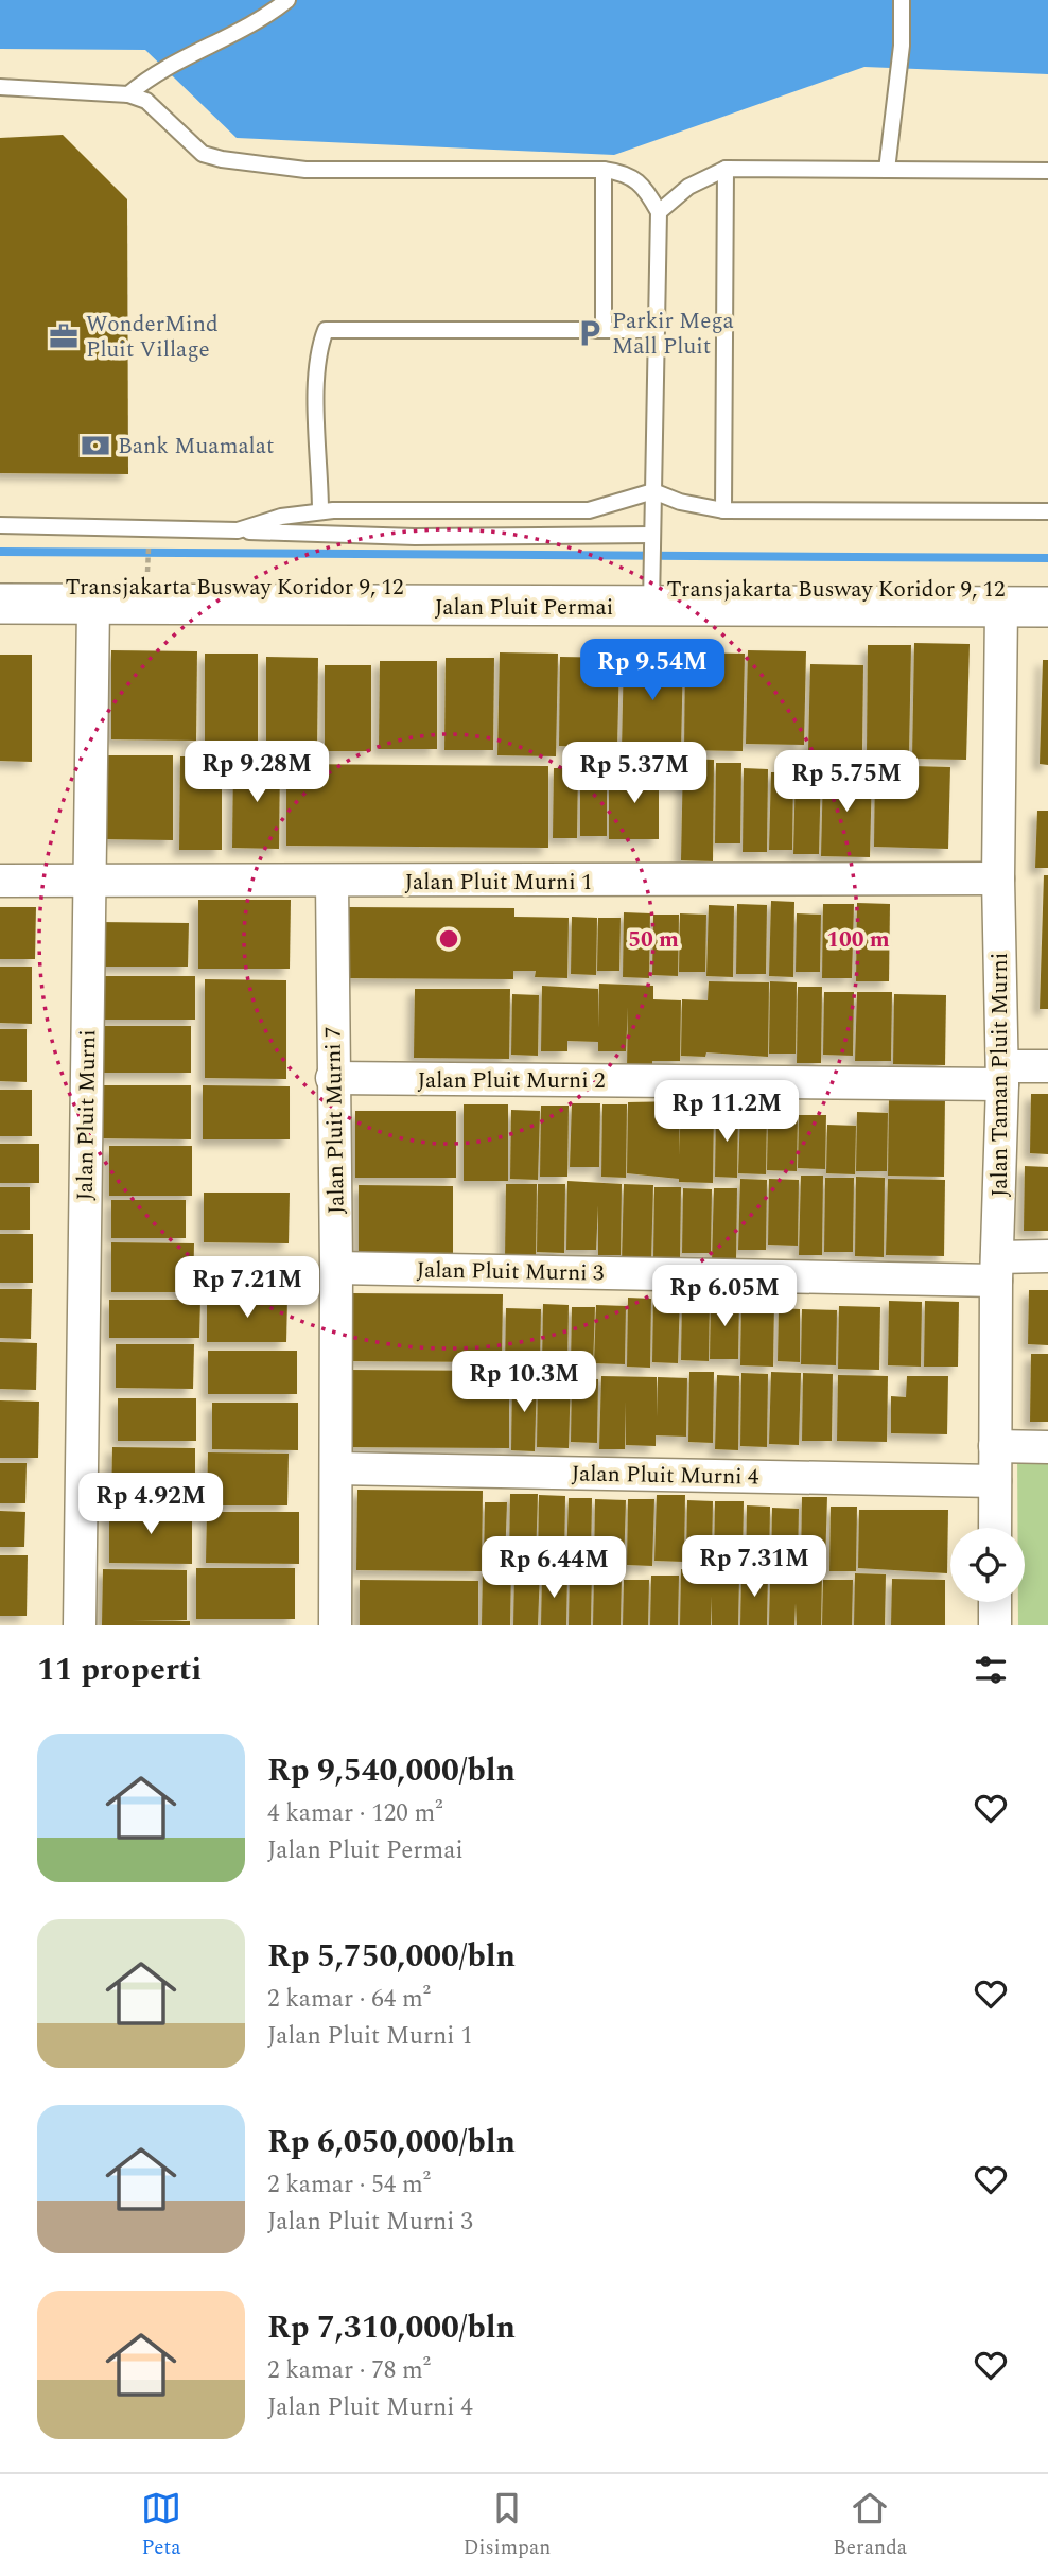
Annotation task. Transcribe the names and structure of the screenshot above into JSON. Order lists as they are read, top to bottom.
{
  "streets": {
    "street": [
      "Jalan Pluit Permai",
      "Jalan Pluit Murni 1",
      "Jalan Taman Pluit Murni",
      "Jalan Pluit Murni 2",
      "Jalan Pluit Murni",
      "Jalan Pluit Murni 7",
      "Jalan Pluit Murni 3",
      "Jalan Pluit Murni 4"
    ]
  },
  "crossings": [
    ["Jalan Pluit Permai", "Jalan Taman Pluit Murni"],
    ["Jalan Pluit Permai", "Jalan Pluit Murni"],
    ["Jalan Pluit Murni 1", "Jalan Taman Pluit Murni"],
    ["Jalan Pluit Murni 1", "Jalan Pluit Murni"],
    ["Jalan Pluit Murni 1", "Jalan Pluit Murni 7"],
    ["Jalan Taman Pluit Murni", "Jalan Pluit Murni 2"],
    ["Jalan Taman Pluit Murni", "Jalan Pluit Murni 3"],
    ["Jalan Taman Pluit Murni", "Jalan Pluit Murni 4"],
    ["Jalan Pluit Murni 2", "Jalan Pluit Murni 7"],
    ["Jalan Pluit Murni 7", "Jalan Pluit Murni 3"],
    ["Jalan Pluit Murni 7", "Jalan Pluit Murni 4"]
  ],
  "places": {
    "parking": ["Parkir Mega Mall Pluit"],
    "office": ["WonderMind Pluit Village"],
    "bank": ["Bank Muamalat"]
  },
  "page": {
    "price": [
      "Rp 9.54M",
      "Rp 9.28M",
      "Rp 5.37M",
      "Rp 5.75M",
      "Rp 11.2M",
      "Rp 7.21M",
      "Rp 6.05M",
      "Rp 10.3M",
      "Rp 4.92M",
      "Rp 7.31M",
      "Rp 6.44M"
    ],
    "heading": "11 properti",
    "list": [
      {
        "name": "Rp 9,540,000/bln",
        "note": "4 kamar · 120 m² · Jalan Pluit Permai"
      },
      {
        "name": "Rp 5,750,000/bln",
        "note": "2 kamar · 64 m² · Jalan Pluit Murni 1"
      },
      {
        "name": "Rp 6,050,000/bln",
        "note": "2 kamar · 54 m² · Jalan Pluit Murni 3"
      },
      {
        "name": "Rp 7,310,000/bln",
        "note": "2 kamar · 78 m² · Jalan Pluit Murni 4"
      }
    ],
    "tabs": ["Peta", "Disimpan", "Beranda"]
  },
  "rings": ["50 m", "100 m"]
}
